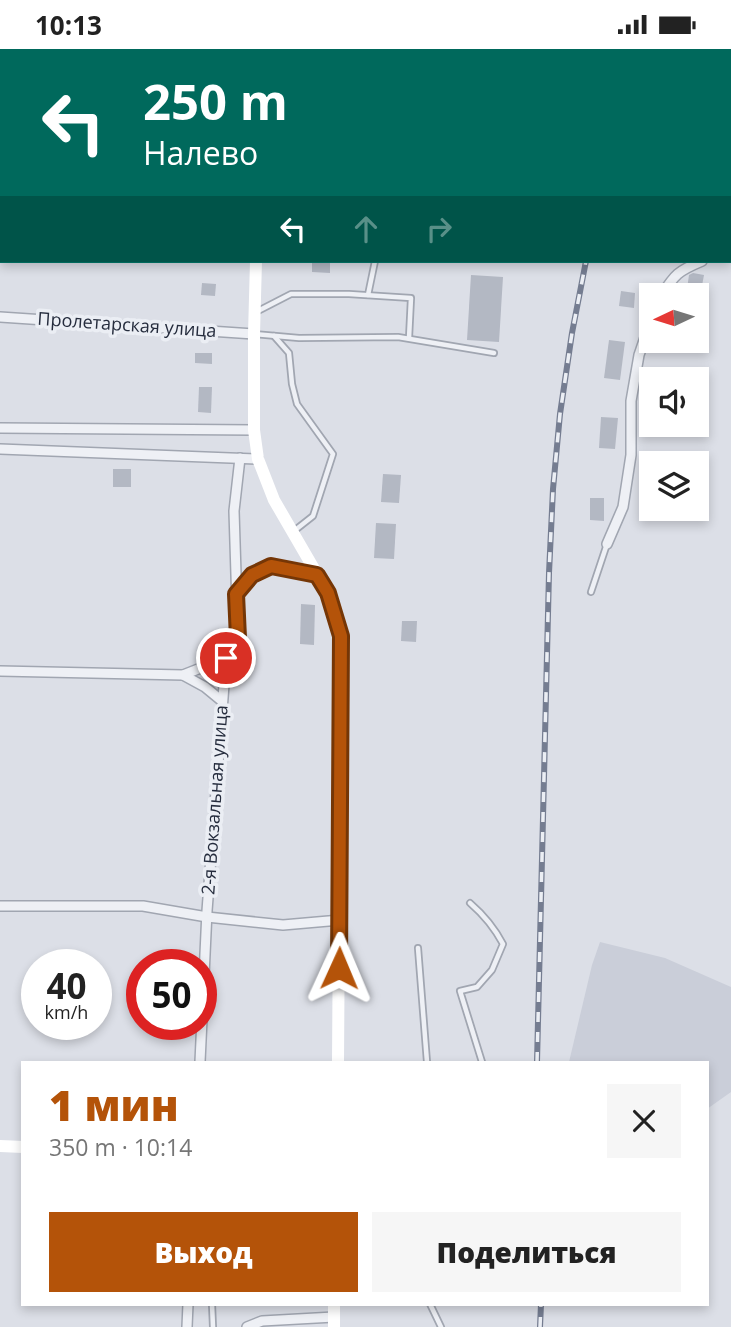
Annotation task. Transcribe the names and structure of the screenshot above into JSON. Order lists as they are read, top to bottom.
{
  "streets": {
    "street": ["Пролетарская улица", "2-я Вокзальная улица"]
  },
  "north": "left",
  "page": {
    "status": "10:13",
    "turn": ["250 m", "Налево"],
    "speed": "40 km/h",
    "limit": "50",
    "heading": ["1 мин", "350 m · 10:14"],
    "buttons": ["Выход", "Поделиться"]
  }
}
